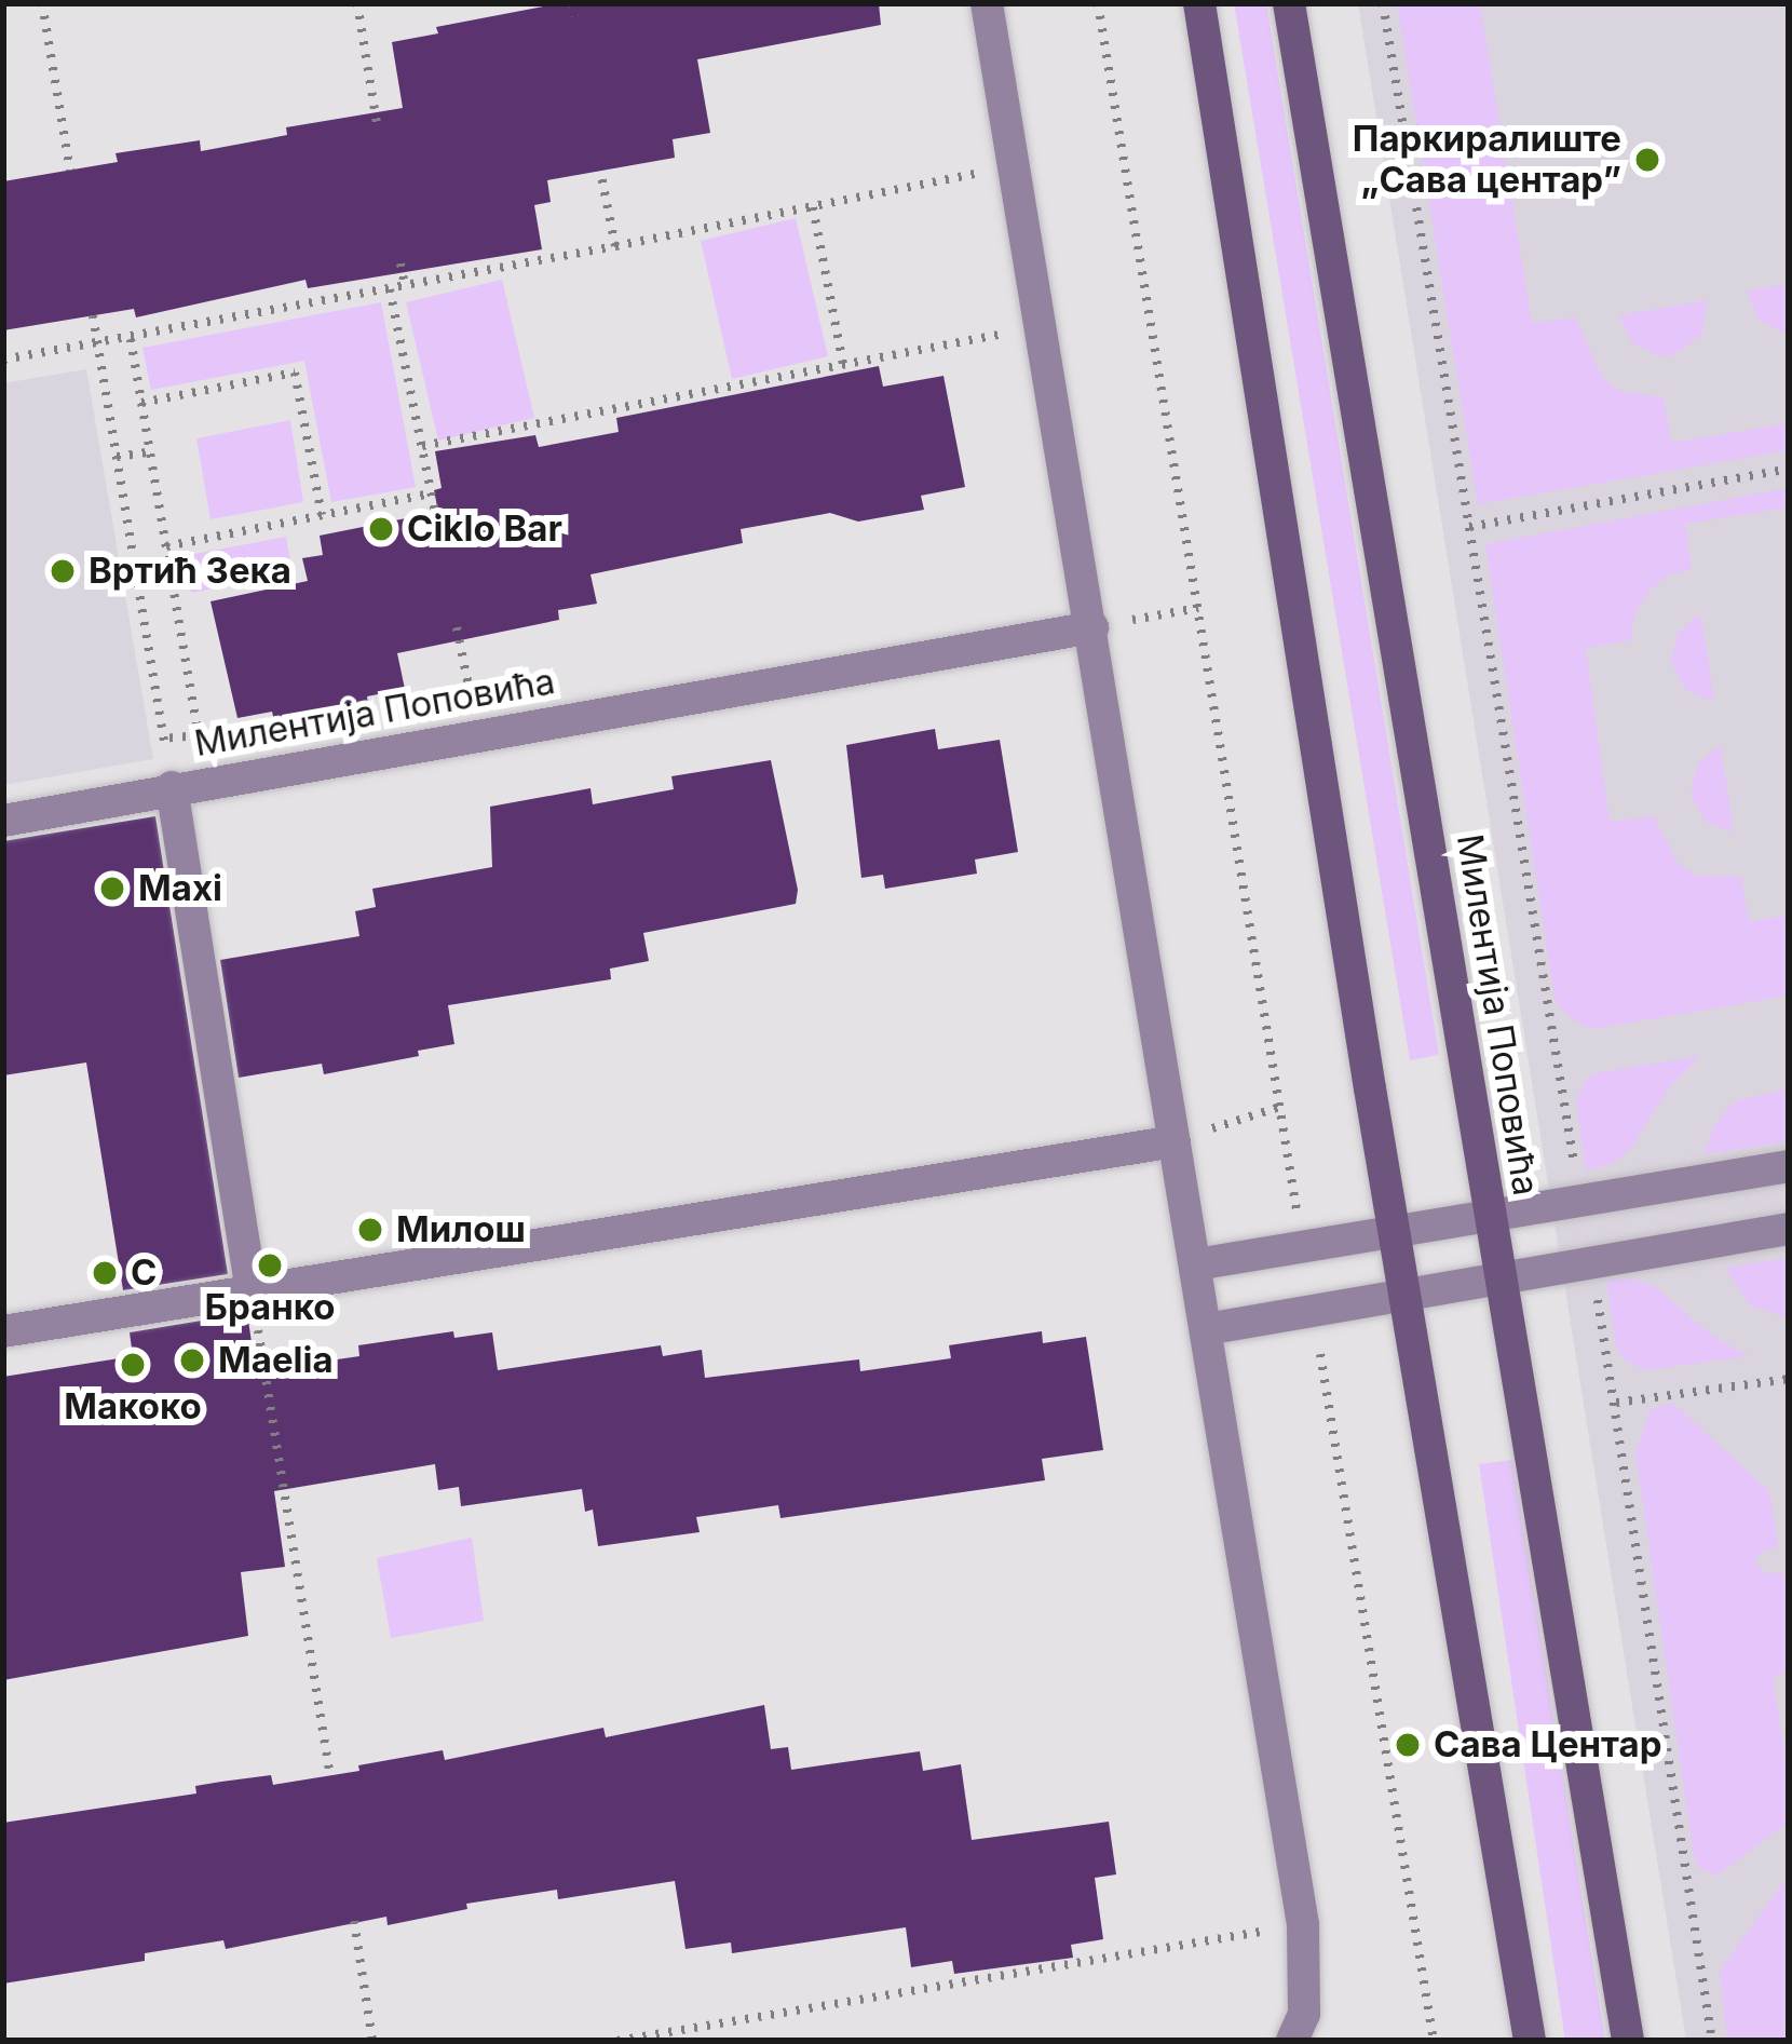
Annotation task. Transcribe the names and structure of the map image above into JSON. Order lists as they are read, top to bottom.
{
  "streets": {
    "street": ["Милентија Поповића"]
  },
  "places": [
    "Паркиралиште „Сава центар”",
    "Ciklo Bar",
    "Вртић Зека",
    "Maxi",
    "Милош",
    "Бранко",
    "С",
    "Maelia",
    "Макоко",
    "Сава Центар"
  ]
}
